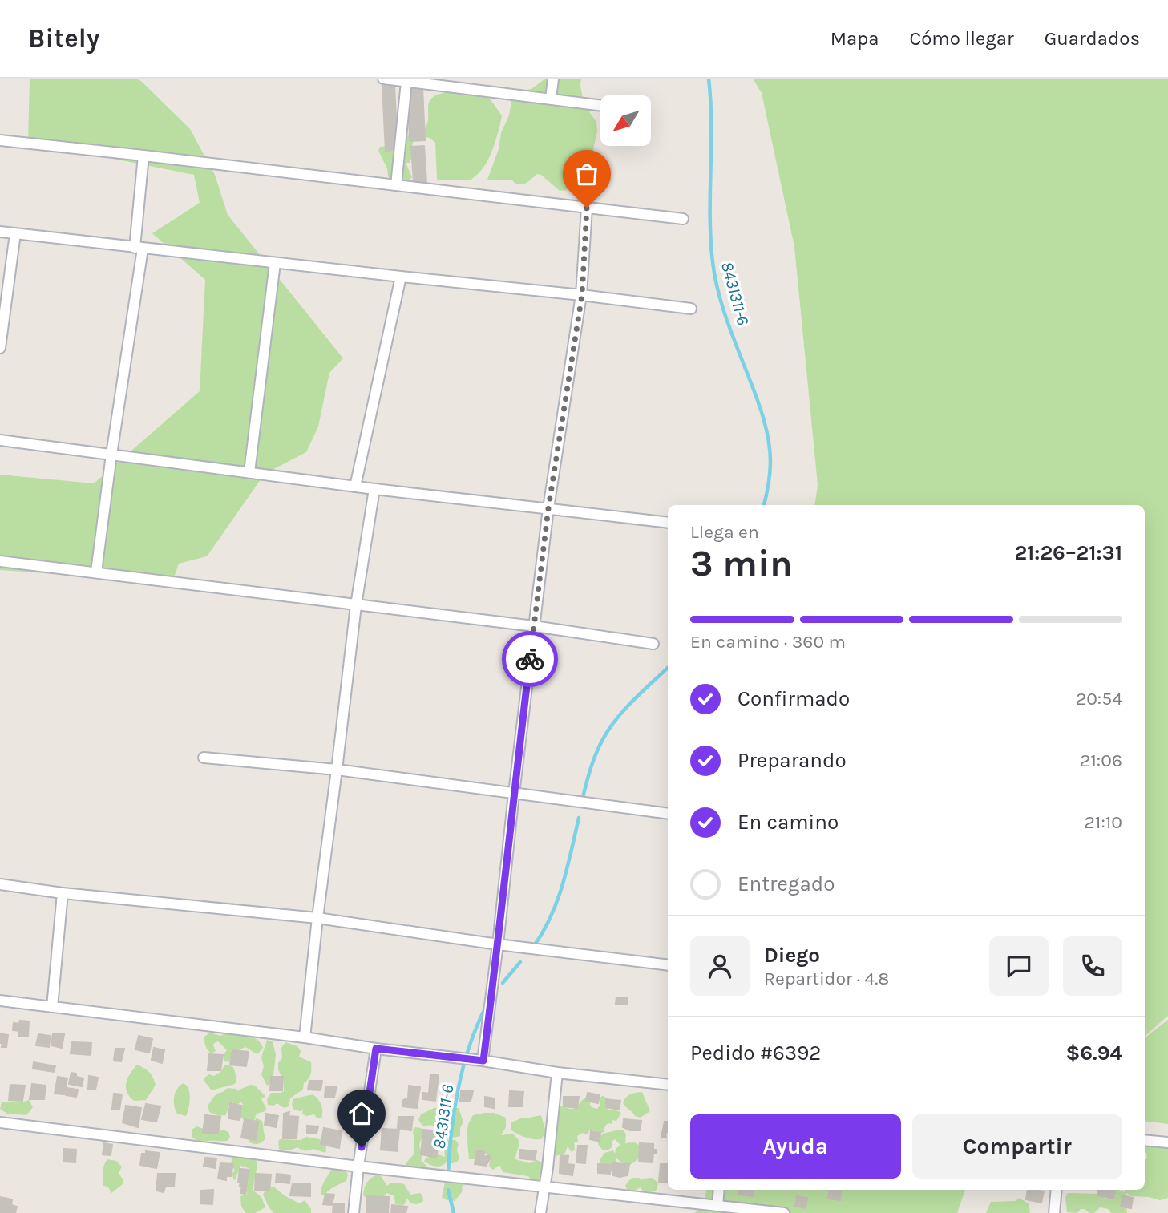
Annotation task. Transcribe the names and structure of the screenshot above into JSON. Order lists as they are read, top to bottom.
{
  "water": ["8431311-6"],
  "north": "bottom left",
  "page": {
    "header": "Bitely",
    "nav": ["Mapa", "Cómo llegar", "Guardados"],
    "heading": ["3 min", "Llega en", "21:26–21:31"],
    "panel": [
      "Diego",
      "Repartidor · 4.8",
      "Pedido #6392",
      "$6.94"
    ],
    "bar": "En camino · 360 m",
    "list": [
      ["Confirmado", "20:54"],
      ["Preparando", "21:06"],
      ["En camino", "21:10"],
      "Entregado"
    ],
    "buttons": ["Ayuda", "Compartir"]
  }
}
